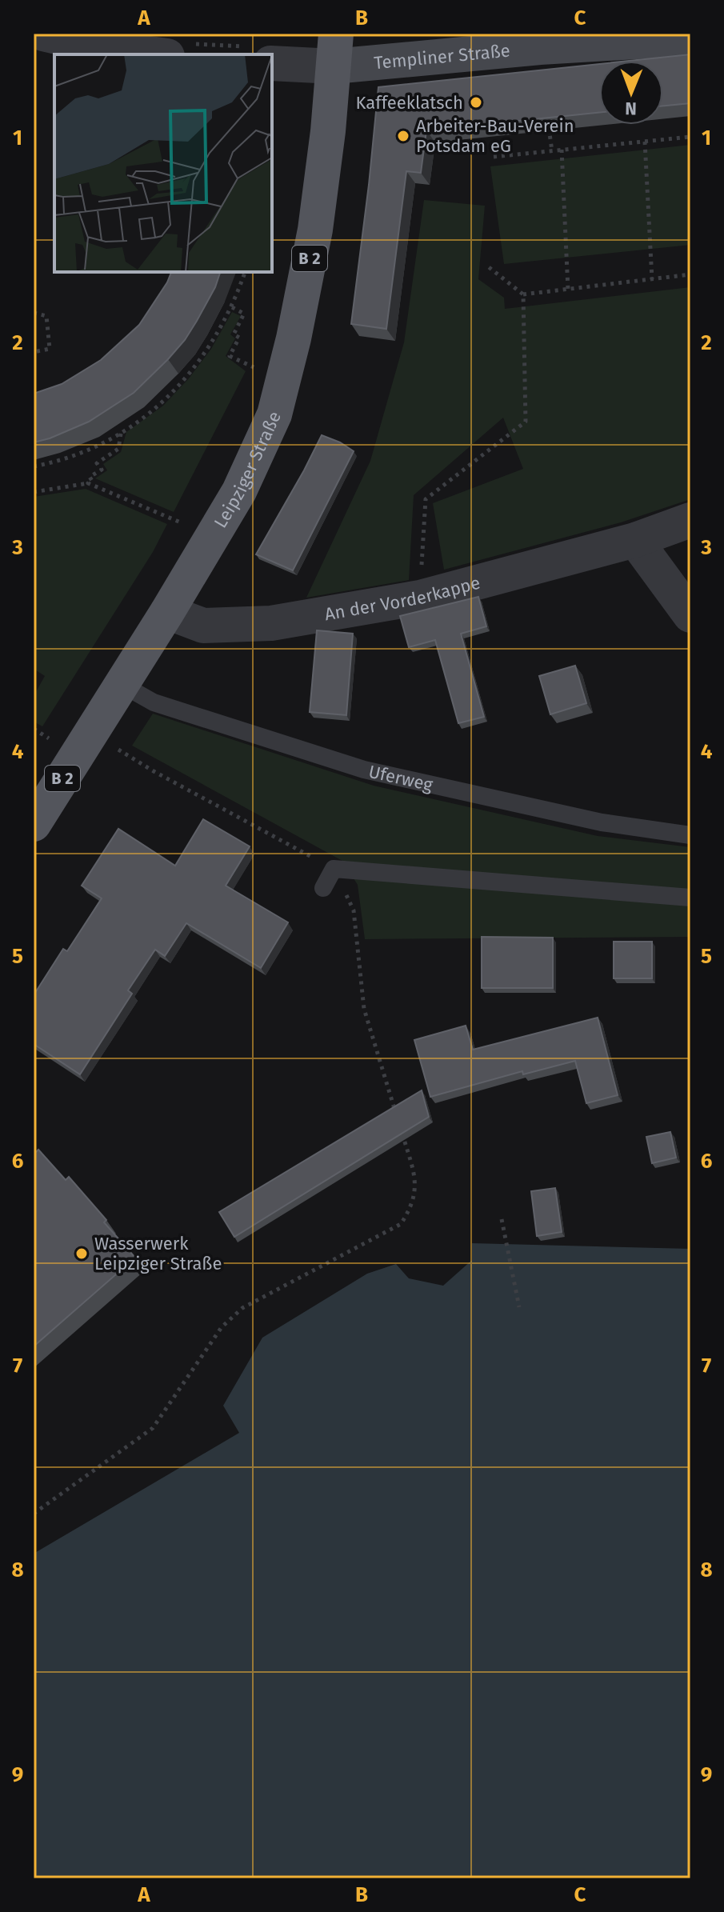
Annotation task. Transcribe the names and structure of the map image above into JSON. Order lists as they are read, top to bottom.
{
  "streets": {
    "main road": ["B 2", "Leipziger Straße"],
    "street": ["Templiner Straße", "An der Vorderkappe"],
    "lane": ["Uferweg"]
  },
  "crossings": [
    ["Templiner Straße", "Leipziger Straße"],
    ["Leipziger Straße", "An der Vorderkappe"],
    ["Leipziger Straße", "Uferweg"]
  ],
  "places": ["Kaffeeklatsch", "Arbeiter-Bau-Verein Potsdam eG", "Wasserwerk Leipziger Straße"],
  "north": "bottom",
  "grid": {
    "columns": ["A", "B", "C"],
    "rows": [
      "1",
      "2",
      "3",
      "4",
      "5",
      "6",
      "7",
      "8",
      "9"
    ]
  }
}
